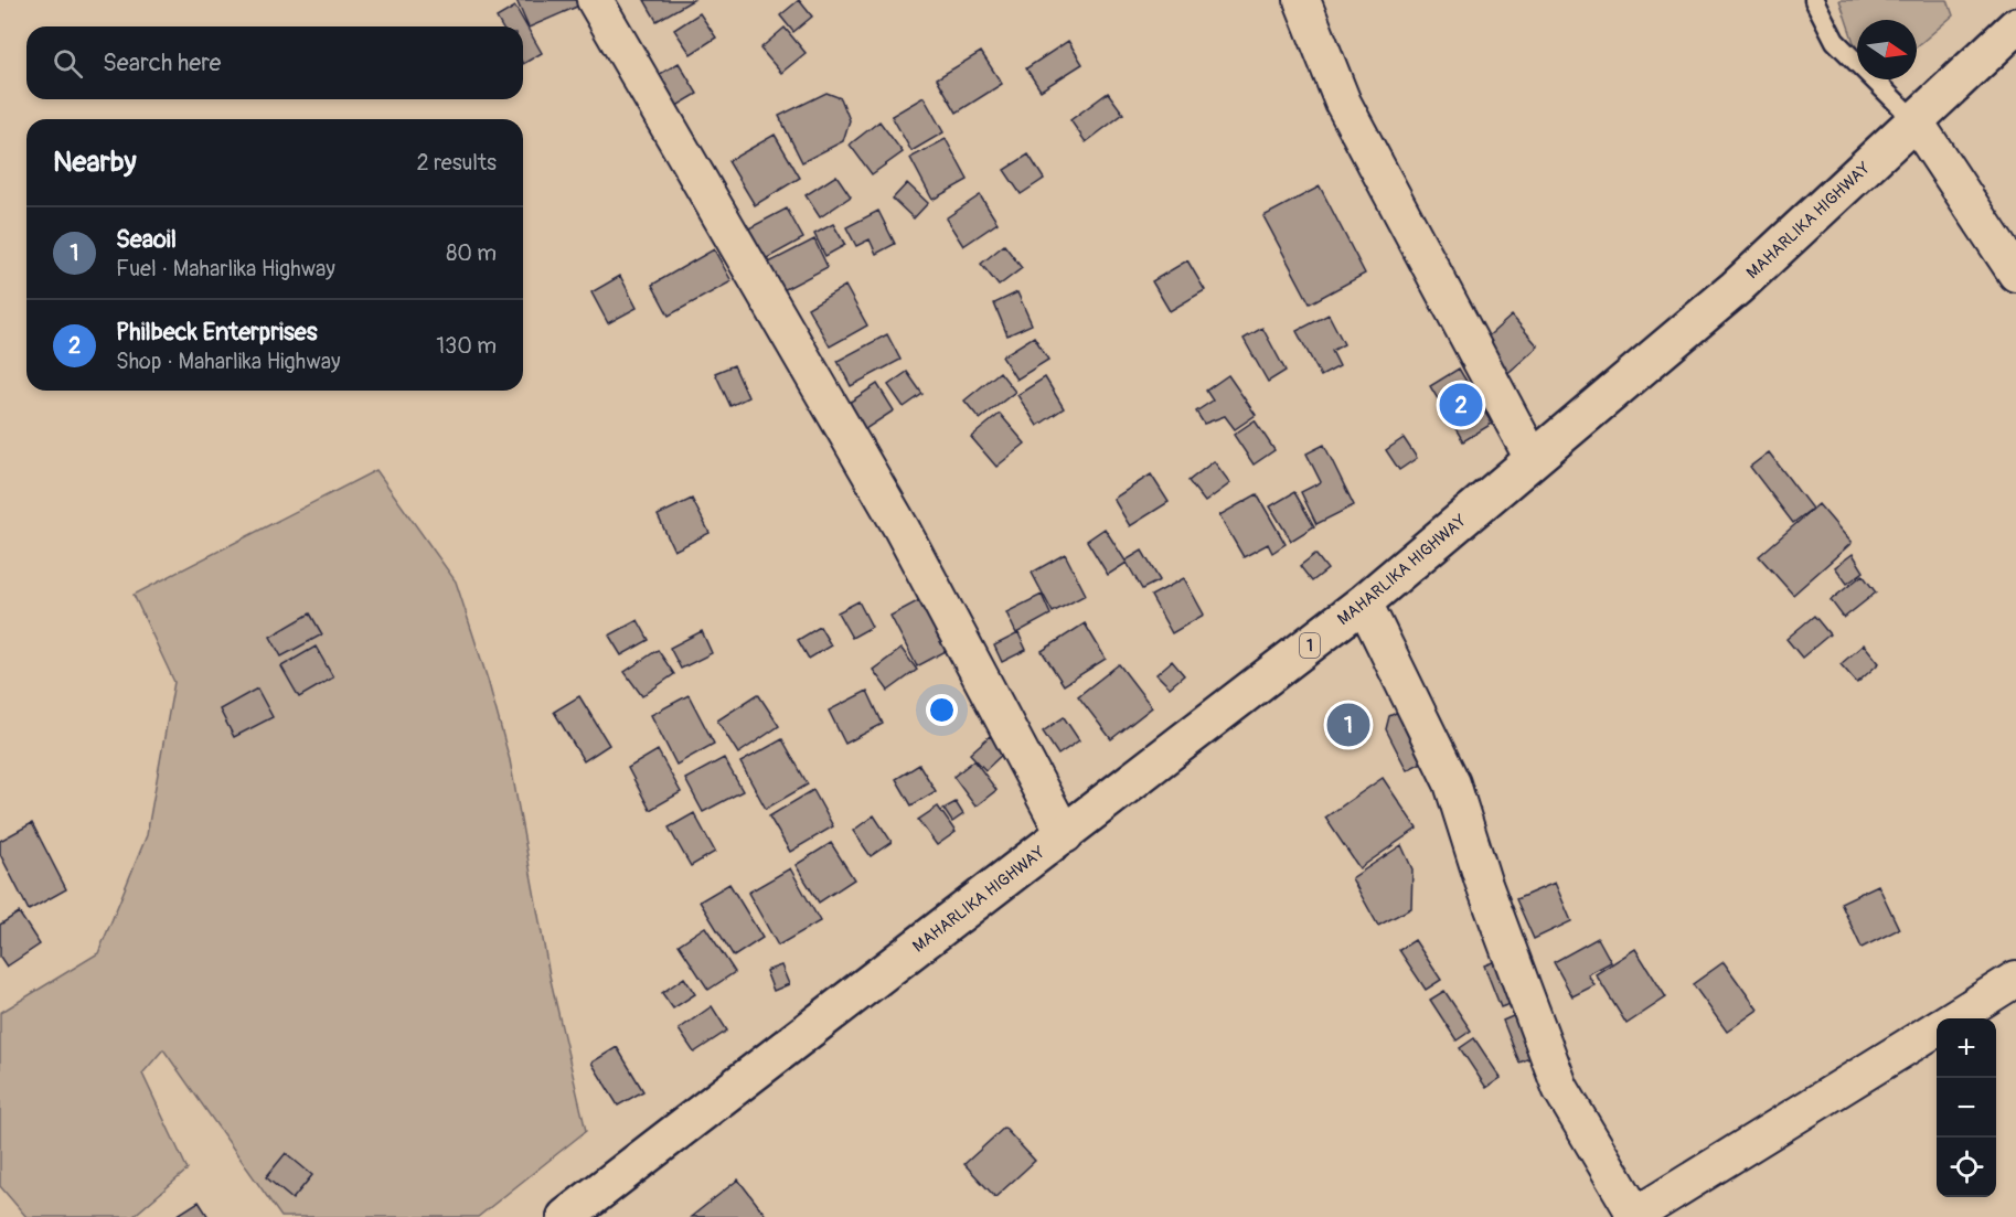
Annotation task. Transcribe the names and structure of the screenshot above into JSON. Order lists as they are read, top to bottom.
{
  "streets": {
    "highway": ["MAHARLIKA HIGHWAY", "1"]
  },
  "north": "right",
  "page": {
    "search": "Search here",
    "heading": ["Nearby", "2 results"],
    "list": [
      {
        "mark": "1",
        "name": "Seaoil",
        "note": "Fuel · Maharlika Highway",
        "value": "80 m"
      },
      {
        "mark": "2",
        "name": "Philbeck Enterprises",
        "note": "Shop · Maharlika Highway",
        "value": "130 m"
      }
    ],
    "pins": ["2", "1"],
    "map_buttons": ["+", "−"]
  }
}
